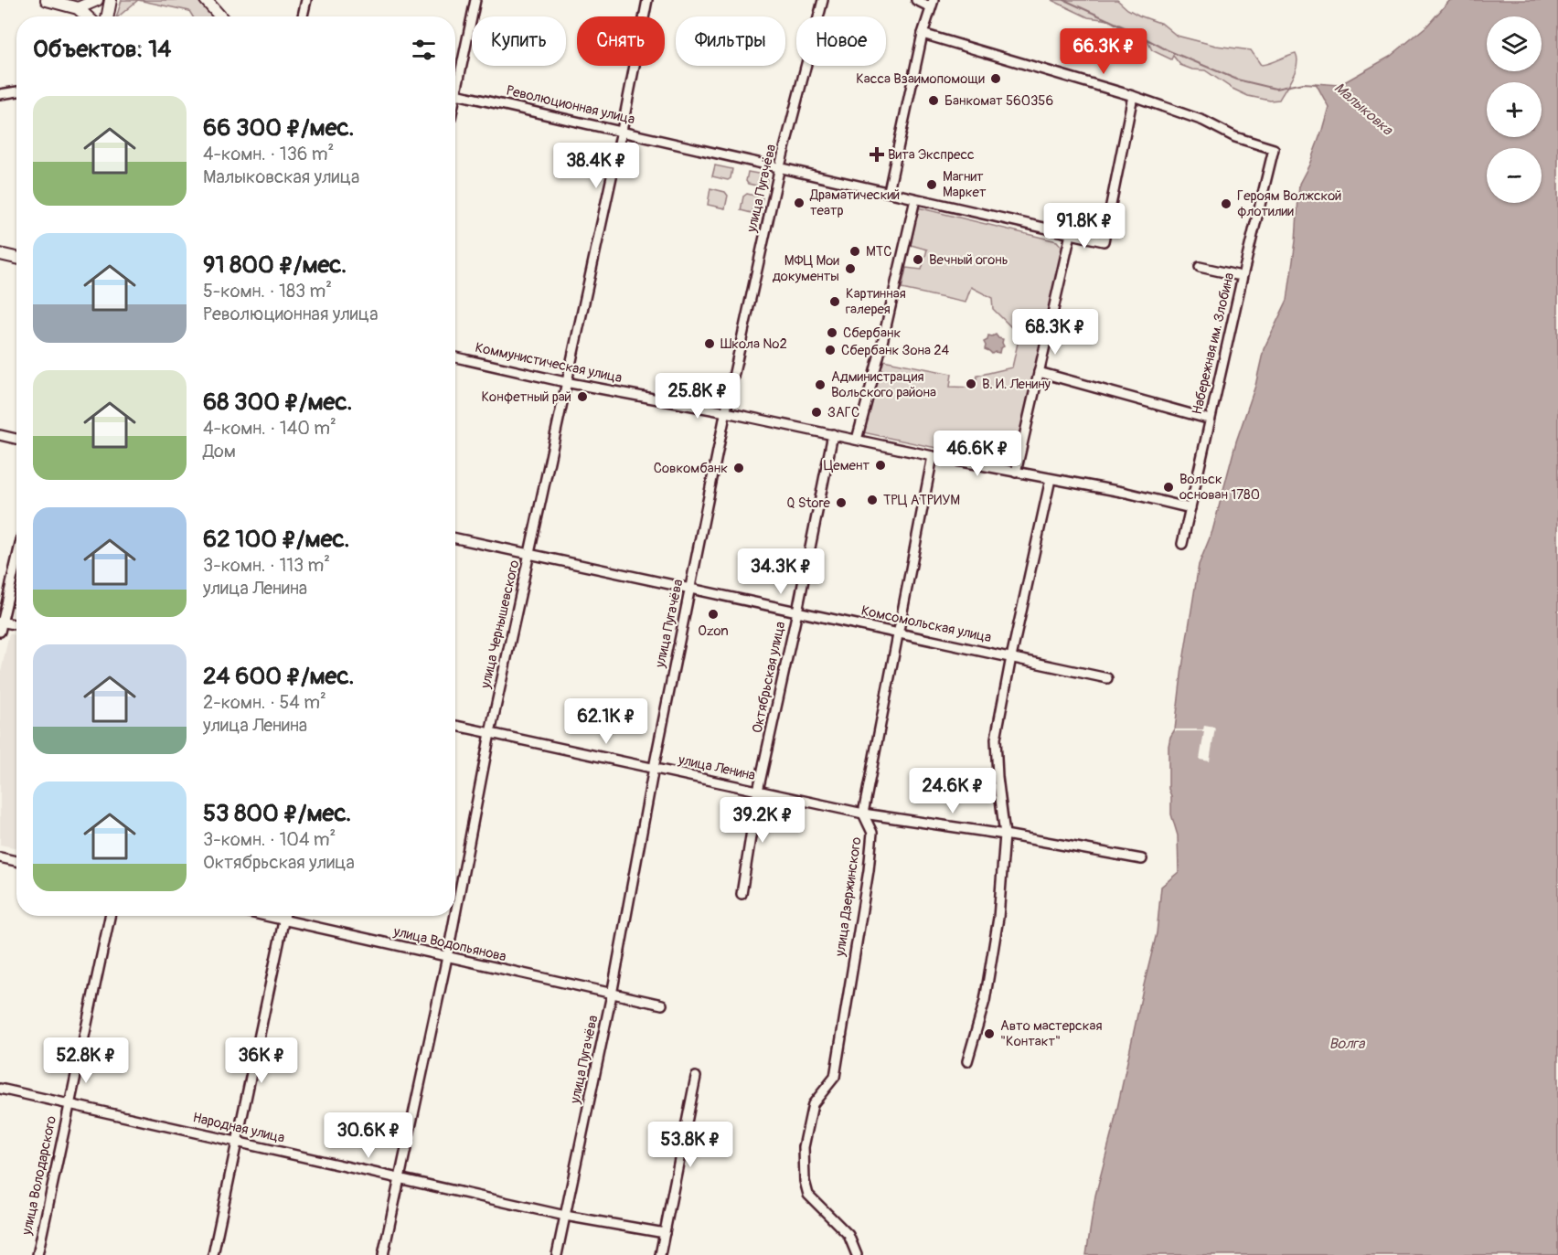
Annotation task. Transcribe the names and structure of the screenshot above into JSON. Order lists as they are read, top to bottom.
{
  "streets": {
    "street": [
      "Революционная улица",
      "улица Пугачёва",
      "Набережная им. Злобина",
      "Коммунистическая улица",
      "улица Чернышевского",
      "Комсомольская улица",
      "Октябрьская улица",
      "улица Ленина",
      "улица Дзержинского",
      "улица Водопьянова",
      "Народная улица",
      "улица Володарского"
    ]
  },
  "crossings": [
    ["Революционная улица", "улица Пугачёва"],
    ["Революционная улица", "Набережная им. Злобина"],
    ["Революционная улица", "улица Чернышевского"],
    ["улица Пугачёва", "Коммунистическая улица"],
    ["улица Пугачёва", "Комсомольская улица"],
    ["улица Пугачёва", "улица Ленина"],
    ["улица Пугачёва", "улица Водопьянова"],
    ["улица Пугачёва", "Народная улица"],
    ["Набережная им. Злобина", "Коммунистическая улица"],
    ["Коммунистическая улица", "улица Чернышевского"],
    ["Коммунистическая улица", "Октябрьская улица"],
    ["Коммунистическая улица", "улица Дзержинского"],
    ["улица Чернышевского", "Комсомольская улица"],
    ["улица Чернышевского", "улица Ленина"],
    ["улица Чернышевского", "улица Водопьянова"],
    ["улица Чернышевского", "Народная улица"],
    ["Комсомольская улица", "Октябрьская улица"],
    ["Комсомольская улица", "улица Дзержинского"],
    ["Октябрьская улица", "улица Ленина"],
    ["улица Ленина", "улица Дзержинского"],
    ["Народная улица", "улица Володарского"]
  ],
  "water": ["Малыковка", "Волга"],
  "places": {
    "other": [
      "Касса Взаимопомощи",
      "Банкомат 560356",
      "Магнит Маркет",
      "Драматический театр",
      "Героям Волжской флотилии",
      "МТС",
      "Вечный огонь",
      "МФЦ Мои документы",
      "Картинная галерея",
      "Сбербанк",
      "Школа №2",
      "Сбербанк Зона 24",
      "В. И. Ленину",
      "Администрация Вольского района",
      "Конфетный рай",
      "ЗАГС",
      "Цемент",
      "Совкомбанк",
      "Вольск основан 1780",
      "ТРЦ АТРИУМ",
      "Q Store",
      "Ozon",
      "Авто мастерская \"Контакт\""
    ],
    "health": ["Вита Экспресс"]
  },
  "page": {
    "map_buttons": ["+", "−"],
    "chip": [
      "Купить",
      "Снять",
      "Фильтры",
      "Новое"
    ],
    "heading": "Объектов: 14",
    "price": [
      "66.3K ₽",
      "38.4K ₽",
      "91.8K ₽",
      "68.3K ₽",
      "25.8K ₽",
      "46.6K ₽",
      "34.3K ₽",
      "62.1K ₽",
      "24.6K ₽",
      "39.2K ₽",
      "52.8K ₽",
      "36K ₽",
      "30.6K ₽",
      "53.8K ₽"
    ],
    "list": [
      {
        "name": "66 300 ₽/мес.",
        "note": "4-комн. · 136 m² · Малыковская улица"
      },
      {
        "name": "91 800 ₽/мес.",
        "note": "5-комн. · 183 m² · Революционная улица"
      },
      {
        "name": "68 300 ₽/мес.",
        "note": "4-комн. · 140 m² · Дом"
      },
      {
        "name": "62 100 ₽/мес.",
        "note": "3-комн. · 113 m² · улица Ленина"
      },
      {
        "name": "24 600 ₽/мес.",
        "note": "2-комн. · 54 m² · улица Ленина"
      },
      {
        "name": "53 800 ₽/мес.",
        "note": "3-комн. · 104 m² · Октябрьская улица"
      }
    ]
  }
}
